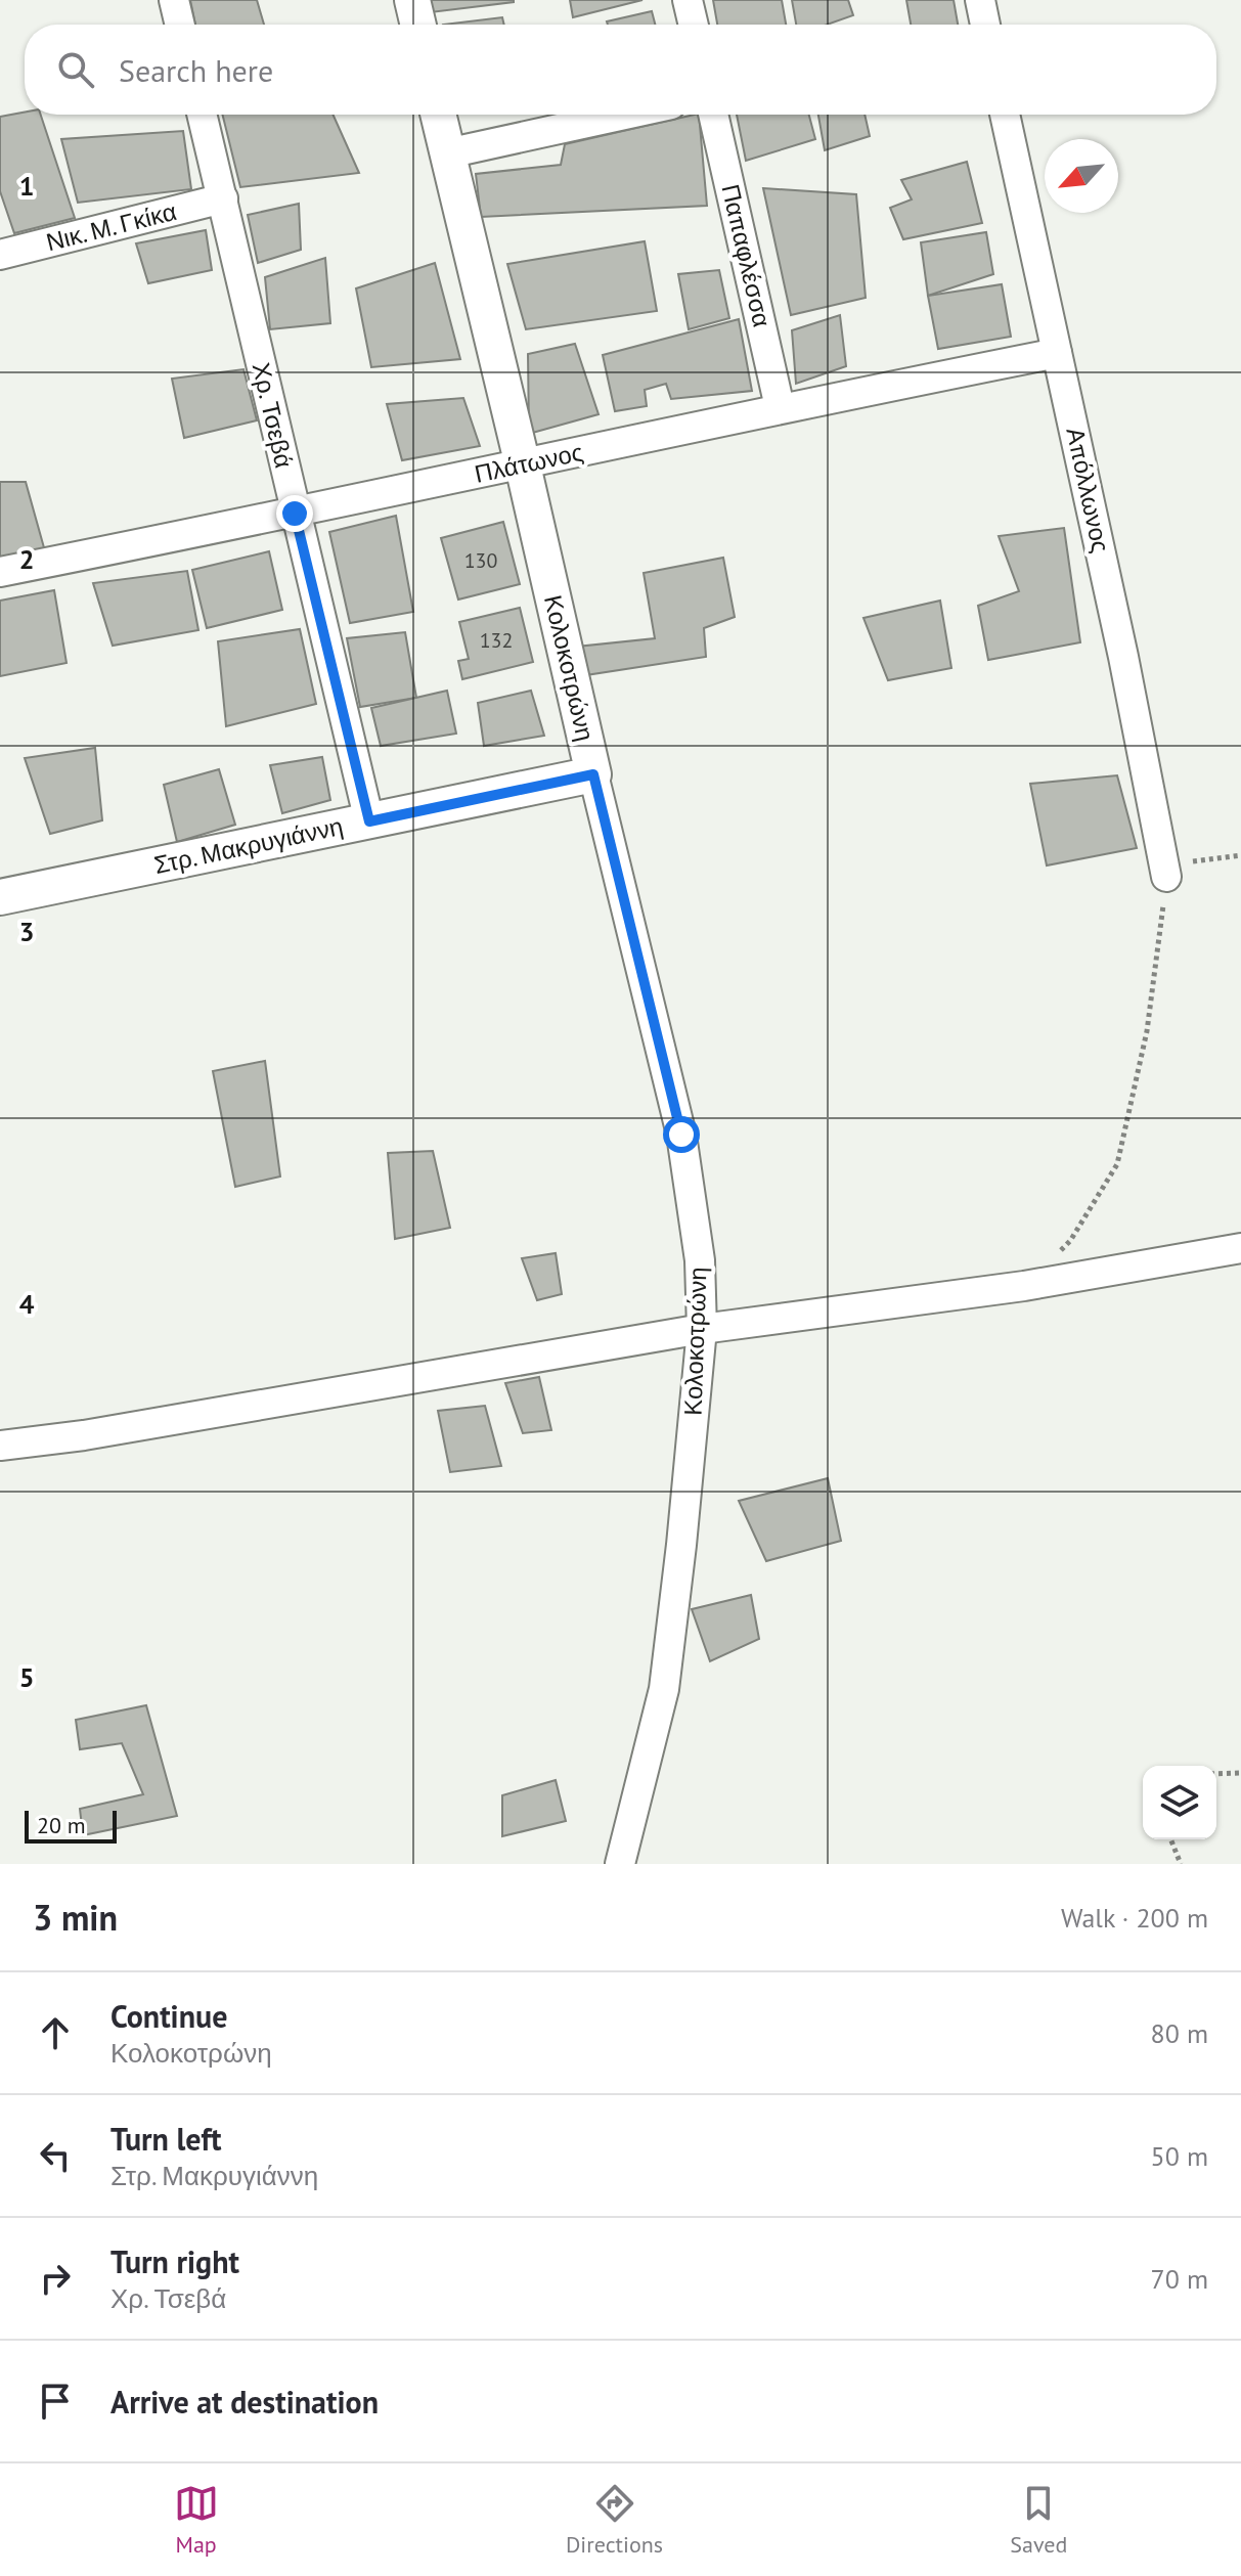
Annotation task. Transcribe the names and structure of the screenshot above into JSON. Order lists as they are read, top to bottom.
{
  "streets": {
    "street": [
      "Νικ. Μ. Γκίκα",
      "Παπαφλέσσα",
      "Χρ. Τσεβά",
      "Πλάτωνος",
      "Απόλλωνος",
      "Κολοκοτρώνη",
      "Στρ. Μακρυγιάννη"
    ]
  },
  "crossings": [
    ["Νικ. Μ. Γκίκα", "Χρ. Τσεβά"],
    ["Παπαφλέσσα", "Πλάτωνος"],
    ["Χρ. Τσεβά", "Πλάτωνος"],
    ["Χρ. Τσεβά", "Στρ. Μακρυγιάννη"],
    ["Πλάτωνος", "Απόλλωνος"],
    ["Πλάτωνος", "Κολοκοτρώνη"],
    ["Κολοκοτρώνη", "Στρ. Μακρυγιάννη"]
  ],
  "house_numbers": ["130", "132"],
  "scale_bar": "20 m",
  "north": "bottom left",
  "page": {
    "search": "Search here",
    "scale": "20 m",
    "heading": ["3 min", "Walk · 200 m"],
    "list": [
      ["Continue", "Κολοκοτρώνη", "80 m"],
      ["Turn left", "Στρ. Μακρυγιάννη", "50 m"],
      ["Turn right", "Χρ. Τσεβά", "70 m"],
      "Arrive at destination"
    ],
    "nav": ["Map", "Directions", "Saved"]
  },
  "grid": {
    "rows": [
      "1",
      "2",
      "3",
      "4",
      "5"
    ]
  }
}
